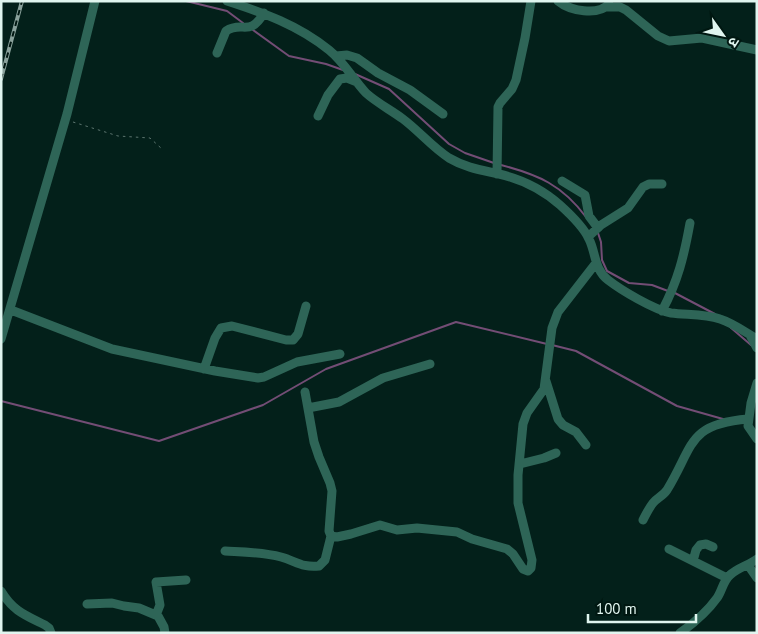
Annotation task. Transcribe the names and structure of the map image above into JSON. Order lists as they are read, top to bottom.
{
  "scale_bar": "100 m",
  "north": "bottom right"
}
